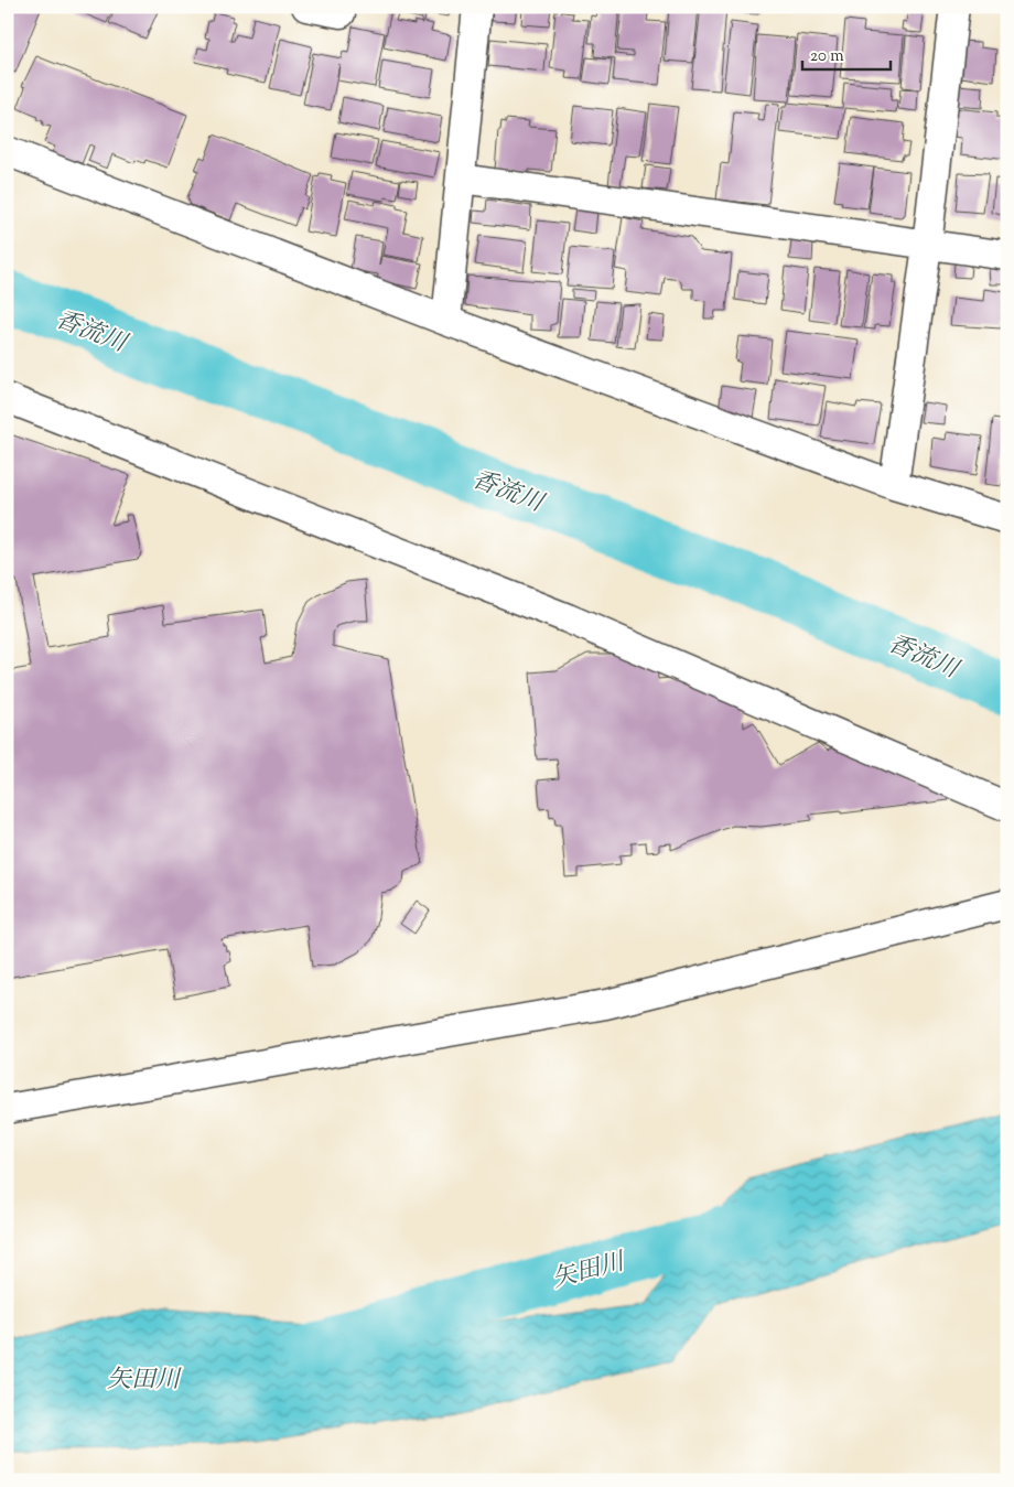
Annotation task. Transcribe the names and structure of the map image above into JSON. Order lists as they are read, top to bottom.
{
  "water": ["香流川", "矢田川"],
  "scale_bar": "20 m"
}
